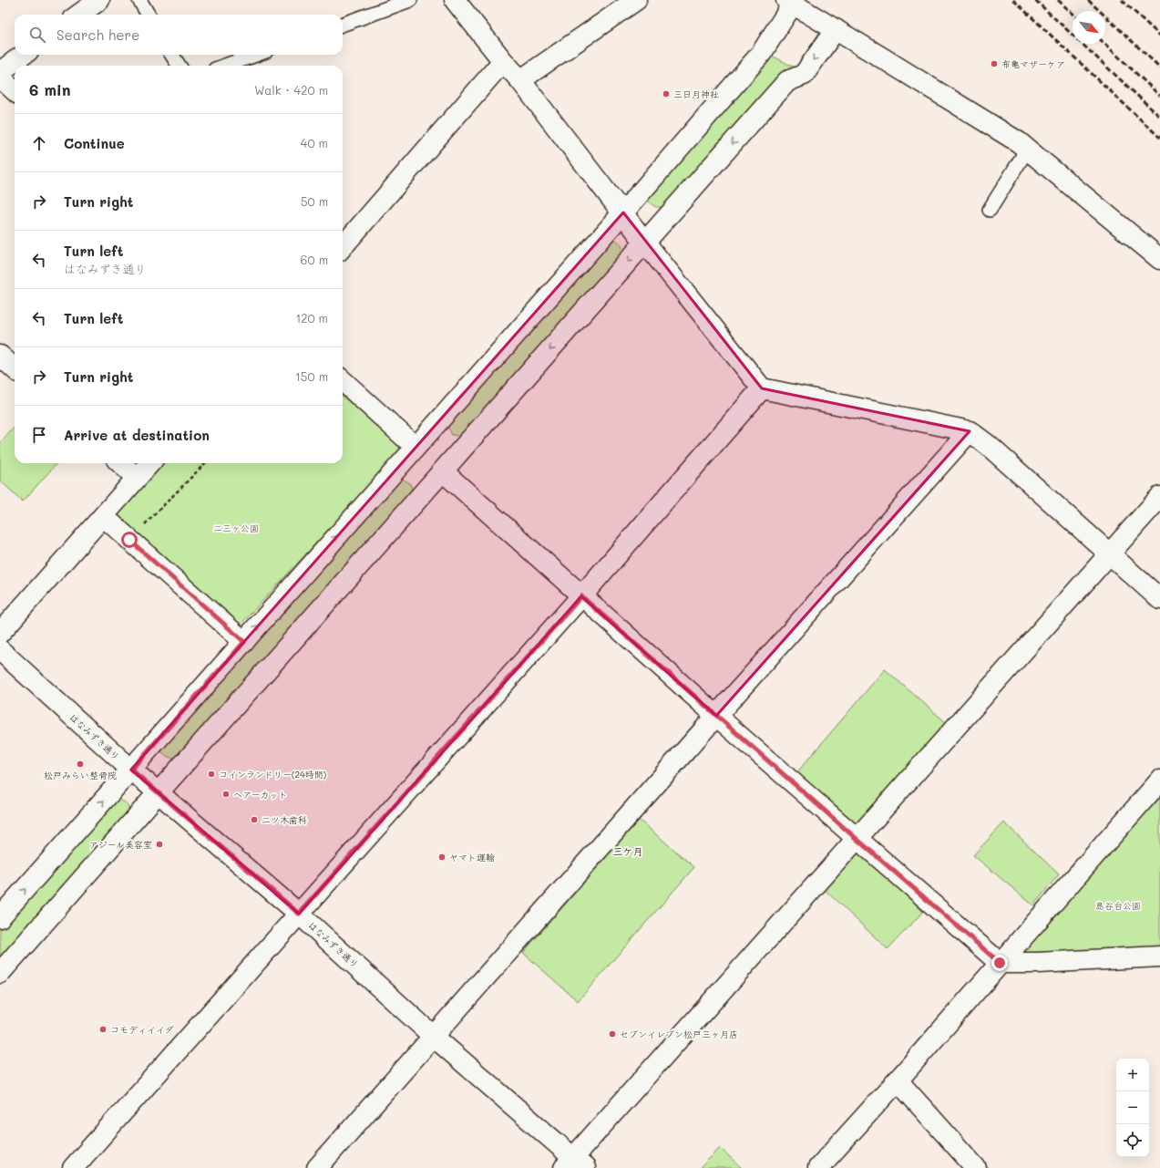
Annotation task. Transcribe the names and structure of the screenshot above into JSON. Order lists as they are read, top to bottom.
{
  "streets": {
    "street": ["はなみずき通り"]
  },
  "districts": ["三ケ月"],
  "parks": ["二三ヶ公園", "島谷台公園"],
  "places": [
    "布亀マザーケア",
    "三日月神社",
    "松戸みらい整骨院",
    "コインランドリー(24時間)",
    "ヘアーカット",
    "二ツ木歯科",
    "アジール美容室",
    "ヤマト運輸",
    "コモディイイダ",
    "セブンイレブン松戸三ヶ月店"
  ],
  "north": "bottom right",
  "page": {
    "search": "Search here",
    "heading": ["6 min", "Walk · 420 m"],
    "list": [
      ["Continue", "40 m"],
      ["Turn right", "50 m"],
      ["Turn left", "はなみずき通り", "60 m"],
      ["Turn left", "120 m"],
      ["Turn right", "150 m"],
      "Arrive at destination"
    ],
    "map_buttons": ["+", "−"]
  }
}
